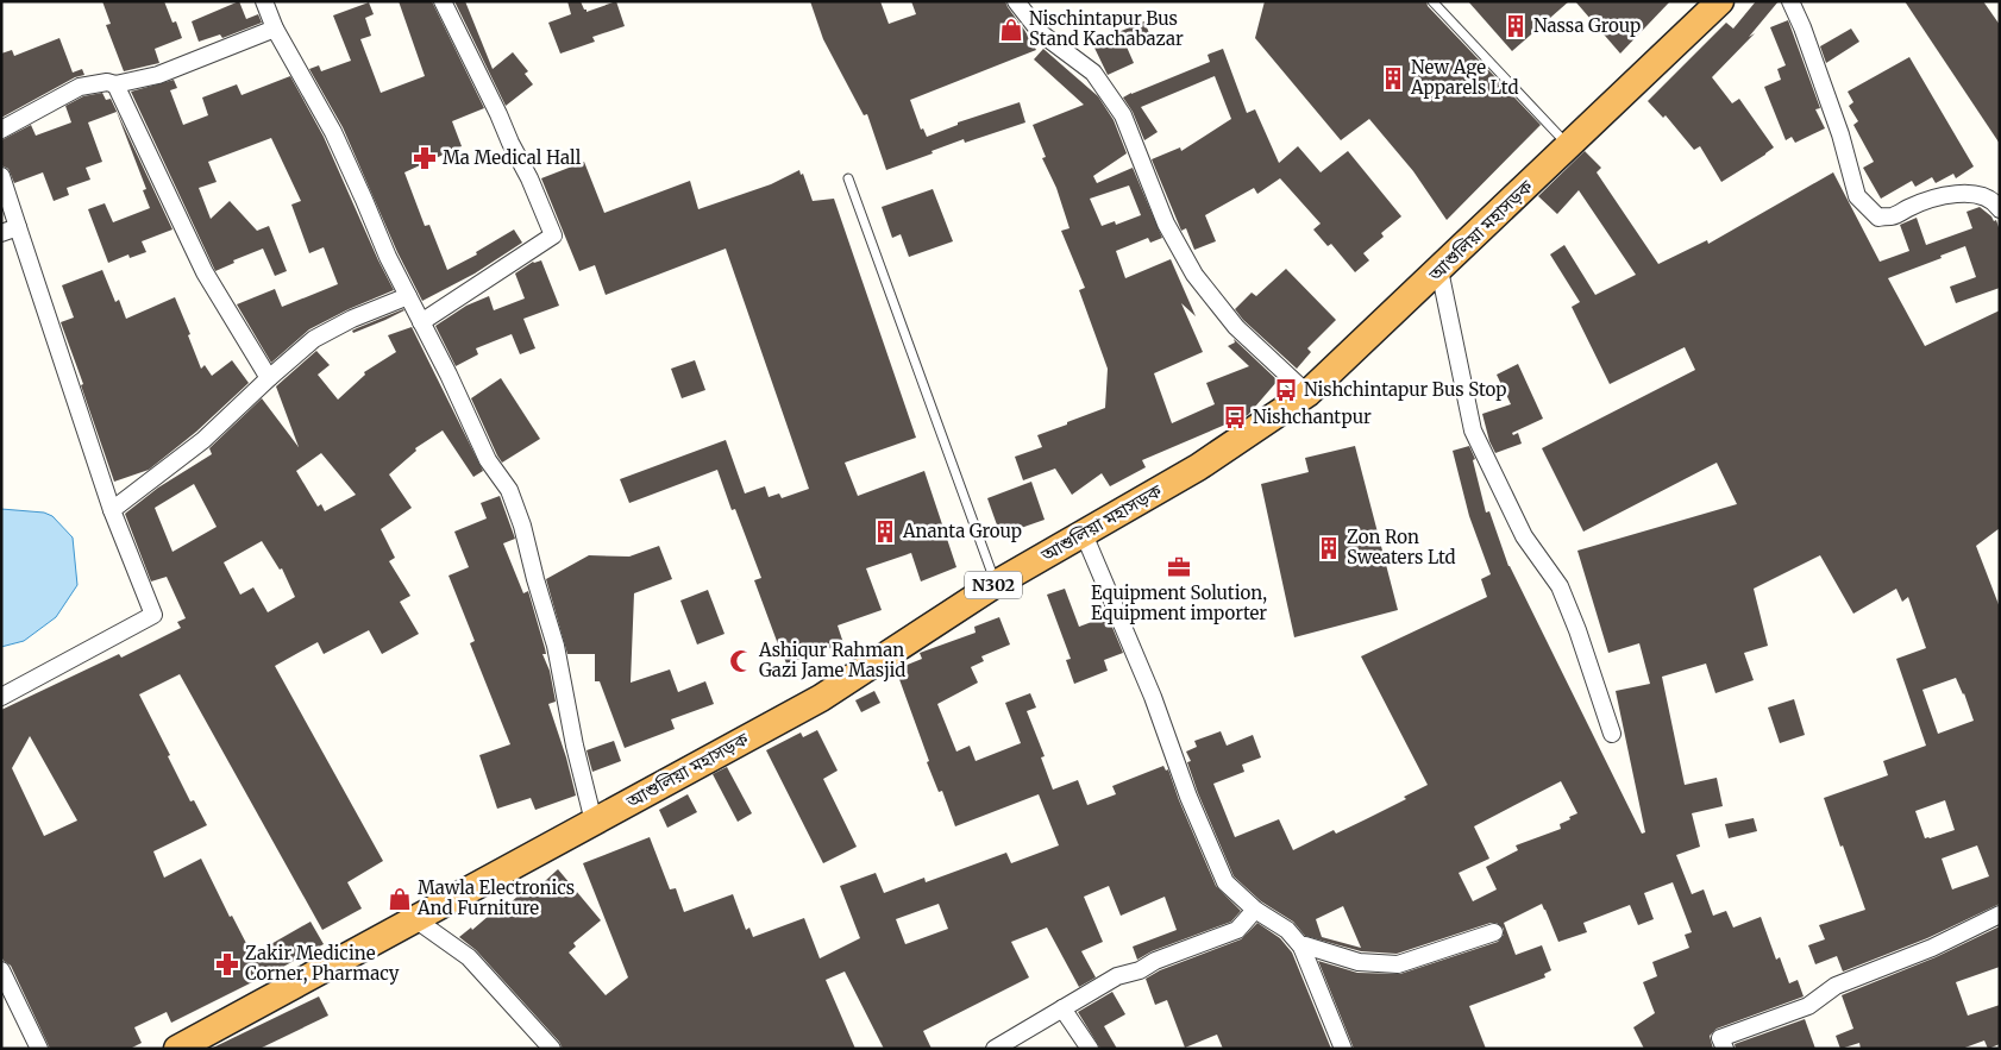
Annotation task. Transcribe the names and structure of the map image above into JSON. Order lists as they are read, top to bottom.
{
  "streets": {
    "highway": ["আশুলিয়া মহাসড়ক", "N302"]
  },
  "places": {
    "building": [
      "Nassa Group",
      "New Age Apparels Ltd",
      "Ananta Group",
      "Zon Ron Sweaters Ltd"
    ],
    "shop": ["Nischintapur Bus Stand Kachabazar", "Mawla Electronics And Furniture"],
    "pharmacy": ["Ma Medical Hall", "Zakir Medicine Corner, Pharmacy"],
    "bus stop": ["Nishchintapur Bus Stop", "Nishchantpur"],
    "office": ["Equipment Solution, Equipment importer"],
    "mosque": ["Ashiqur Rahman Gazi Jame Masjid"]
  }
}
